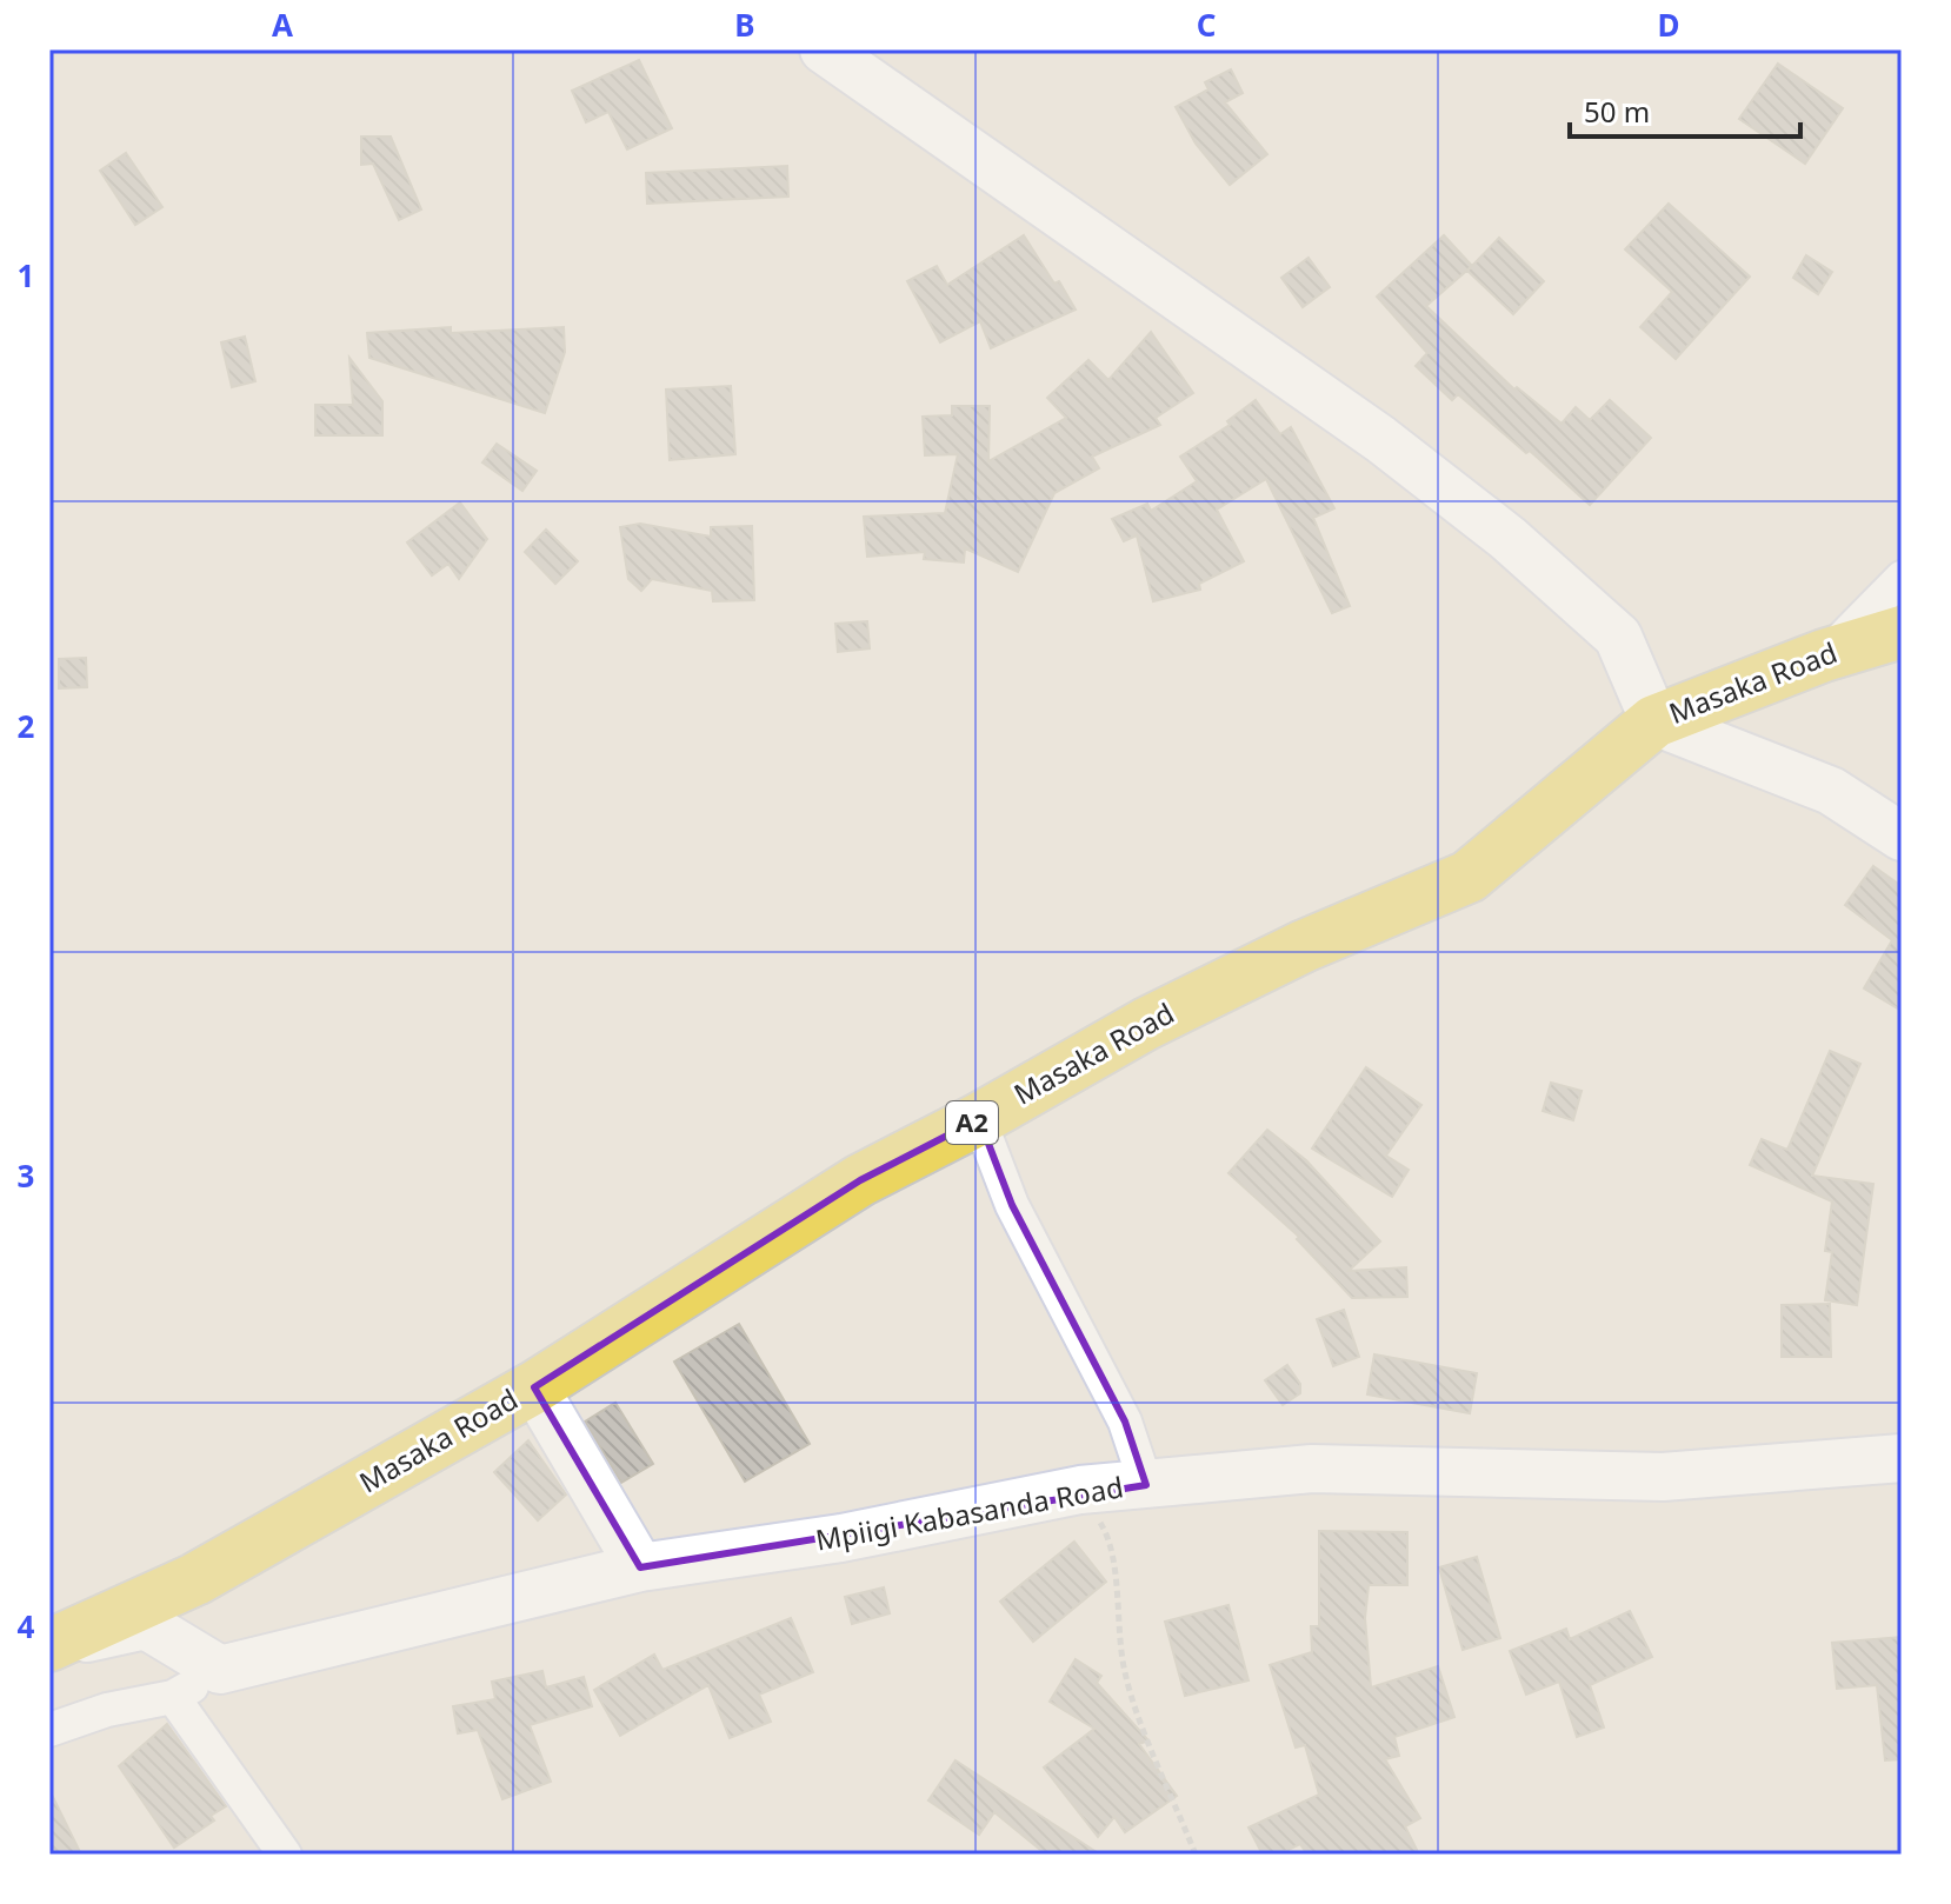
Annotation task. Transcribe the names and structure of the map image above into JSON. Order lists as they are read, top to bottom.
{
  "streets": {
    "main road": ["Masaka Road", "A2", "Mpiigi Kabasanda Road"]
  },
  "scale_bar": "50 m",
  "grid": {
    "columns": [
      "A",
      "B",
      "C",
      "D"
    ],
    "rows": [
      "1",
      "2",
      "3",
      "4"
    ]
  }
}
